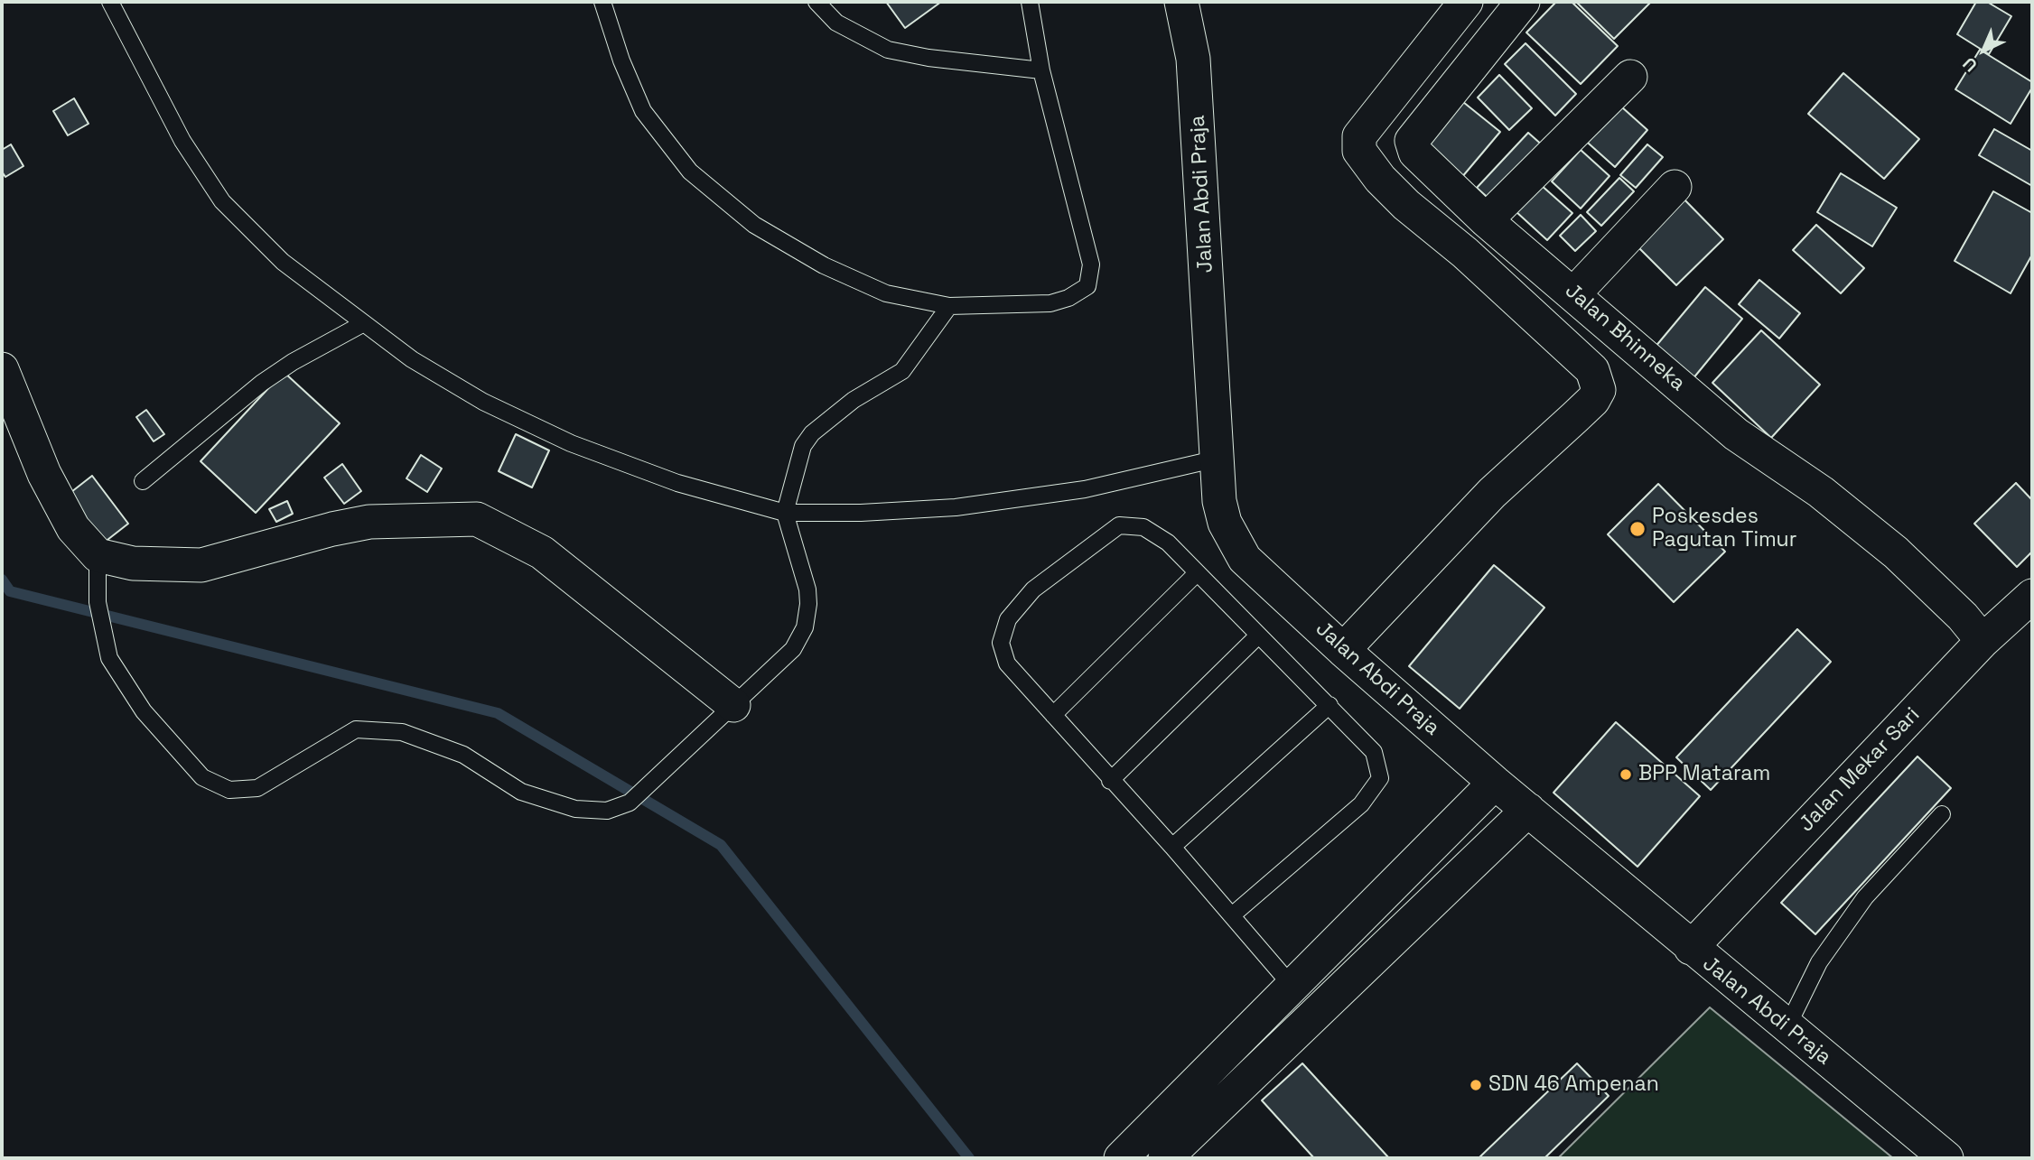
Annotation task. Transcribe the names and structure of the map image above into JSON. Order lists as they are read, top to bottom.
{
  "streets": {
    "street": ["Jalan Abdi Praja", "Jalan Bhinneka", "Jalan Mekar Sari"]
  },
  "crossings": [
    ["Jalan Abdi Praja", "Jalan Mekar Sari"],
    ["Jalan Bhinneka", "Jalan Mekar Sari"]
  ],
  "places": ["Poskesdes Pagutan Timur", "BPP Mataram", "SDN 46 Ampenan"],
  "north": "bottom left"
}
